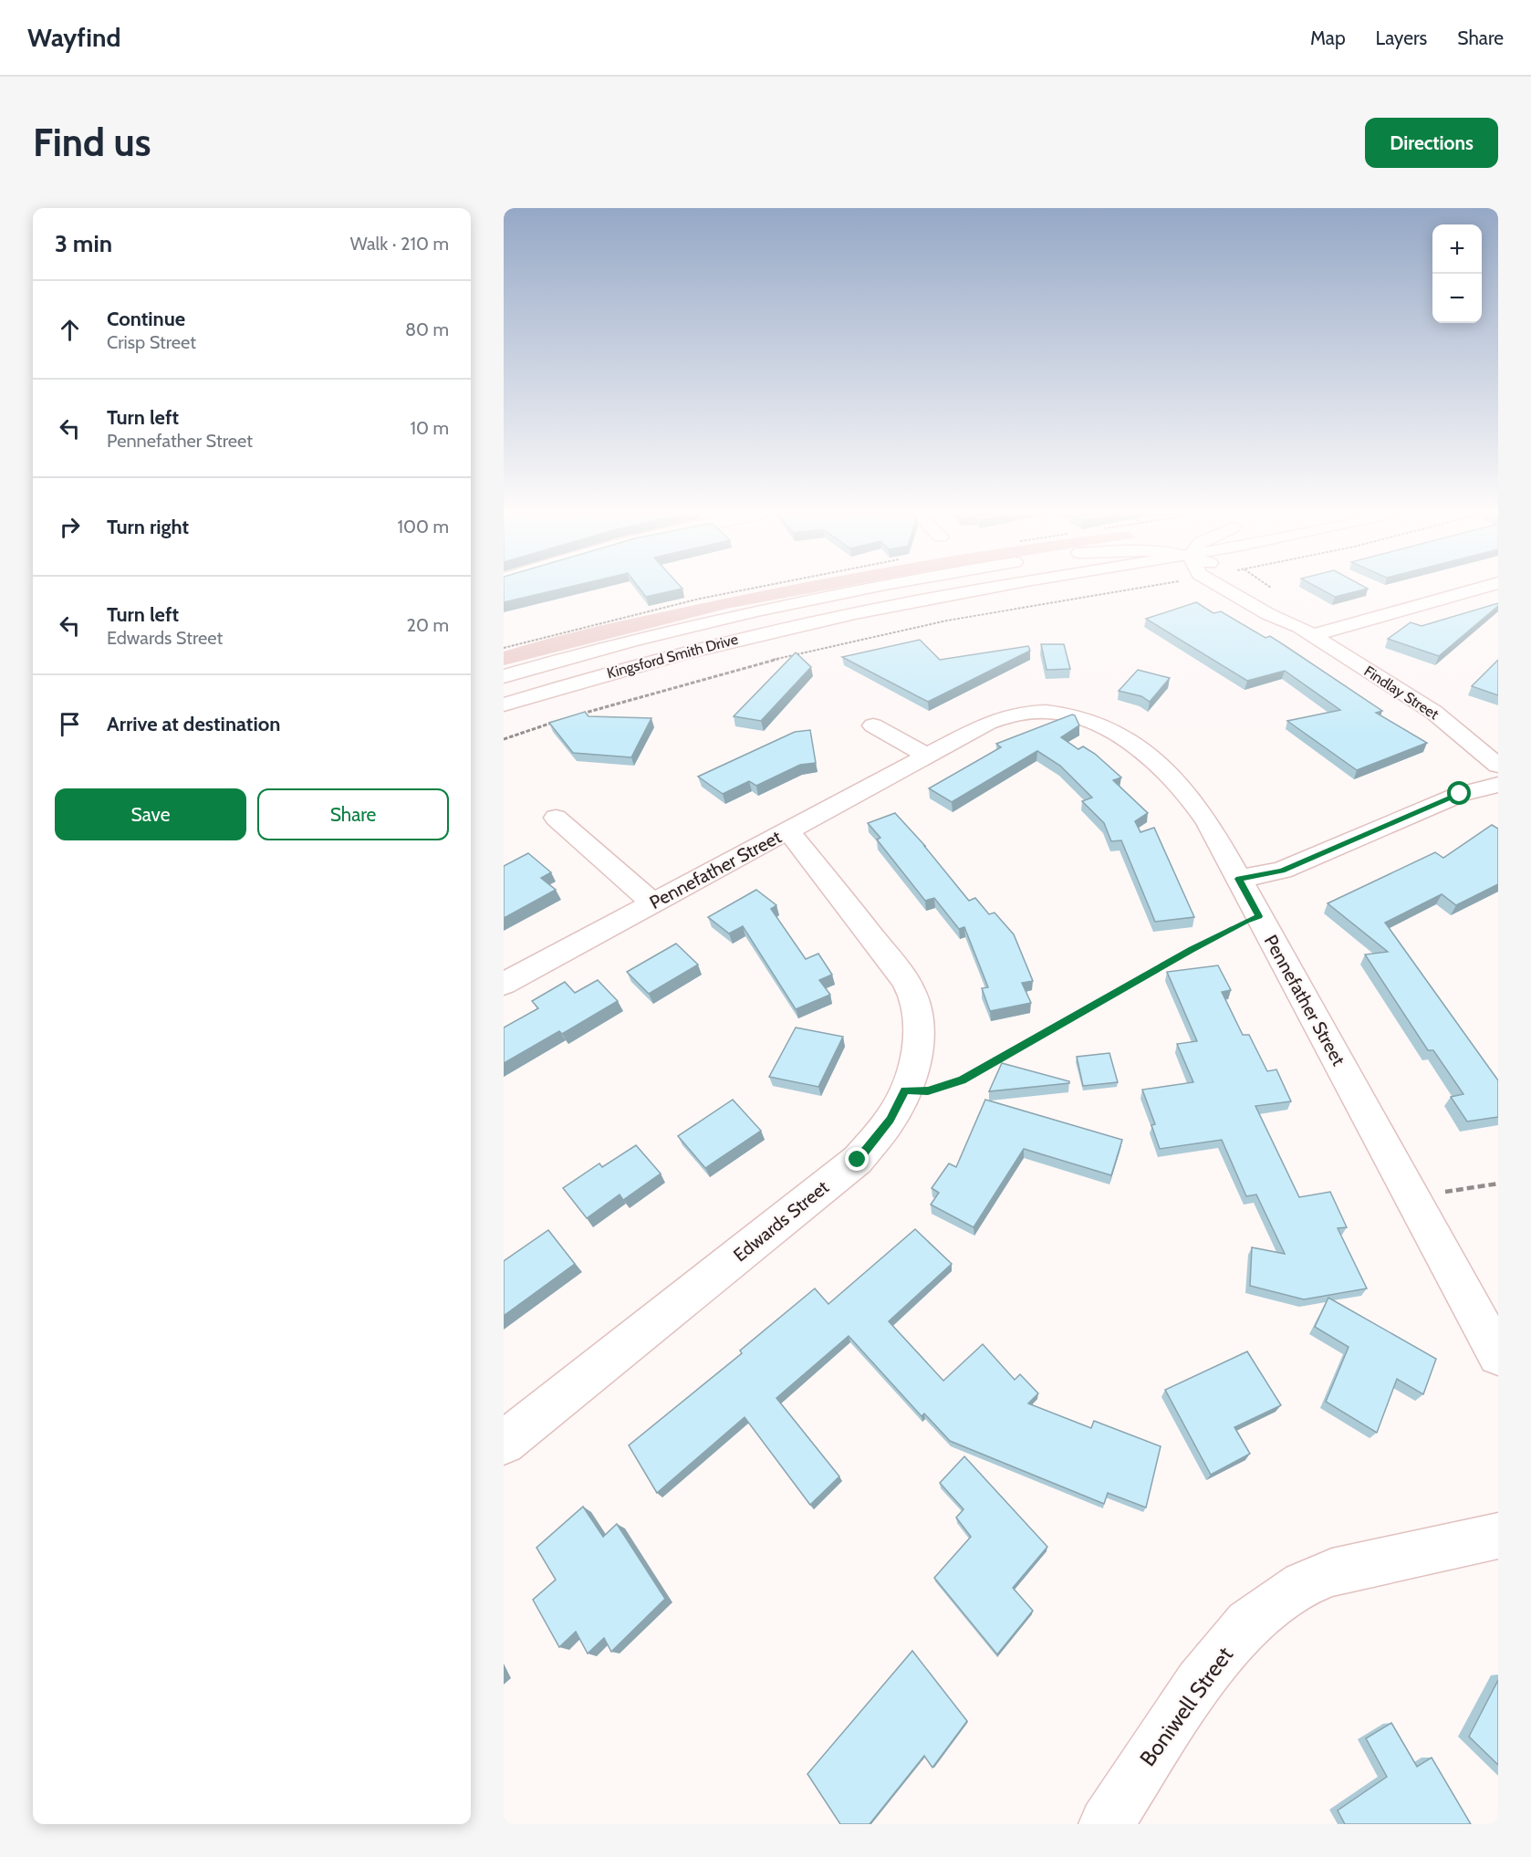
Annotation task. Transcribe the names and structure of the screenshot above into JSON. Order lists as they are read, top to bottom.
{
  "streets": {
    "street": [
      "Kingsford Smith Drive",
      "Findlay Street",
      "Pennefather Street",
      "Edwards Street",
      "Boniwell Street"
    ]
  },
  "crossings": [
    ["Pennefather Street", "Edwards Street"]
  ],
  "page": {
    "header": "Wayfind",
    "nav": ["Map", "Layers", "Share"],
    "buttons": [
      "Directions",
      ["Save", "Share"]
    ],
    "title": "Find us",
    "heading": ["3 min", "Walk · 210 m"],
    "map_buttons": ["+", "−"],
    "list": [
      ["Continue", "Crisp Street", "80 m"],
      ["Turn left", "Pennefather Street", "10 m"],
      ["Turn right", "100 m"],
      ["Turn left", "Edwards Street", "20 m"],
      "Arrive at destination"
    ]
  }
}
